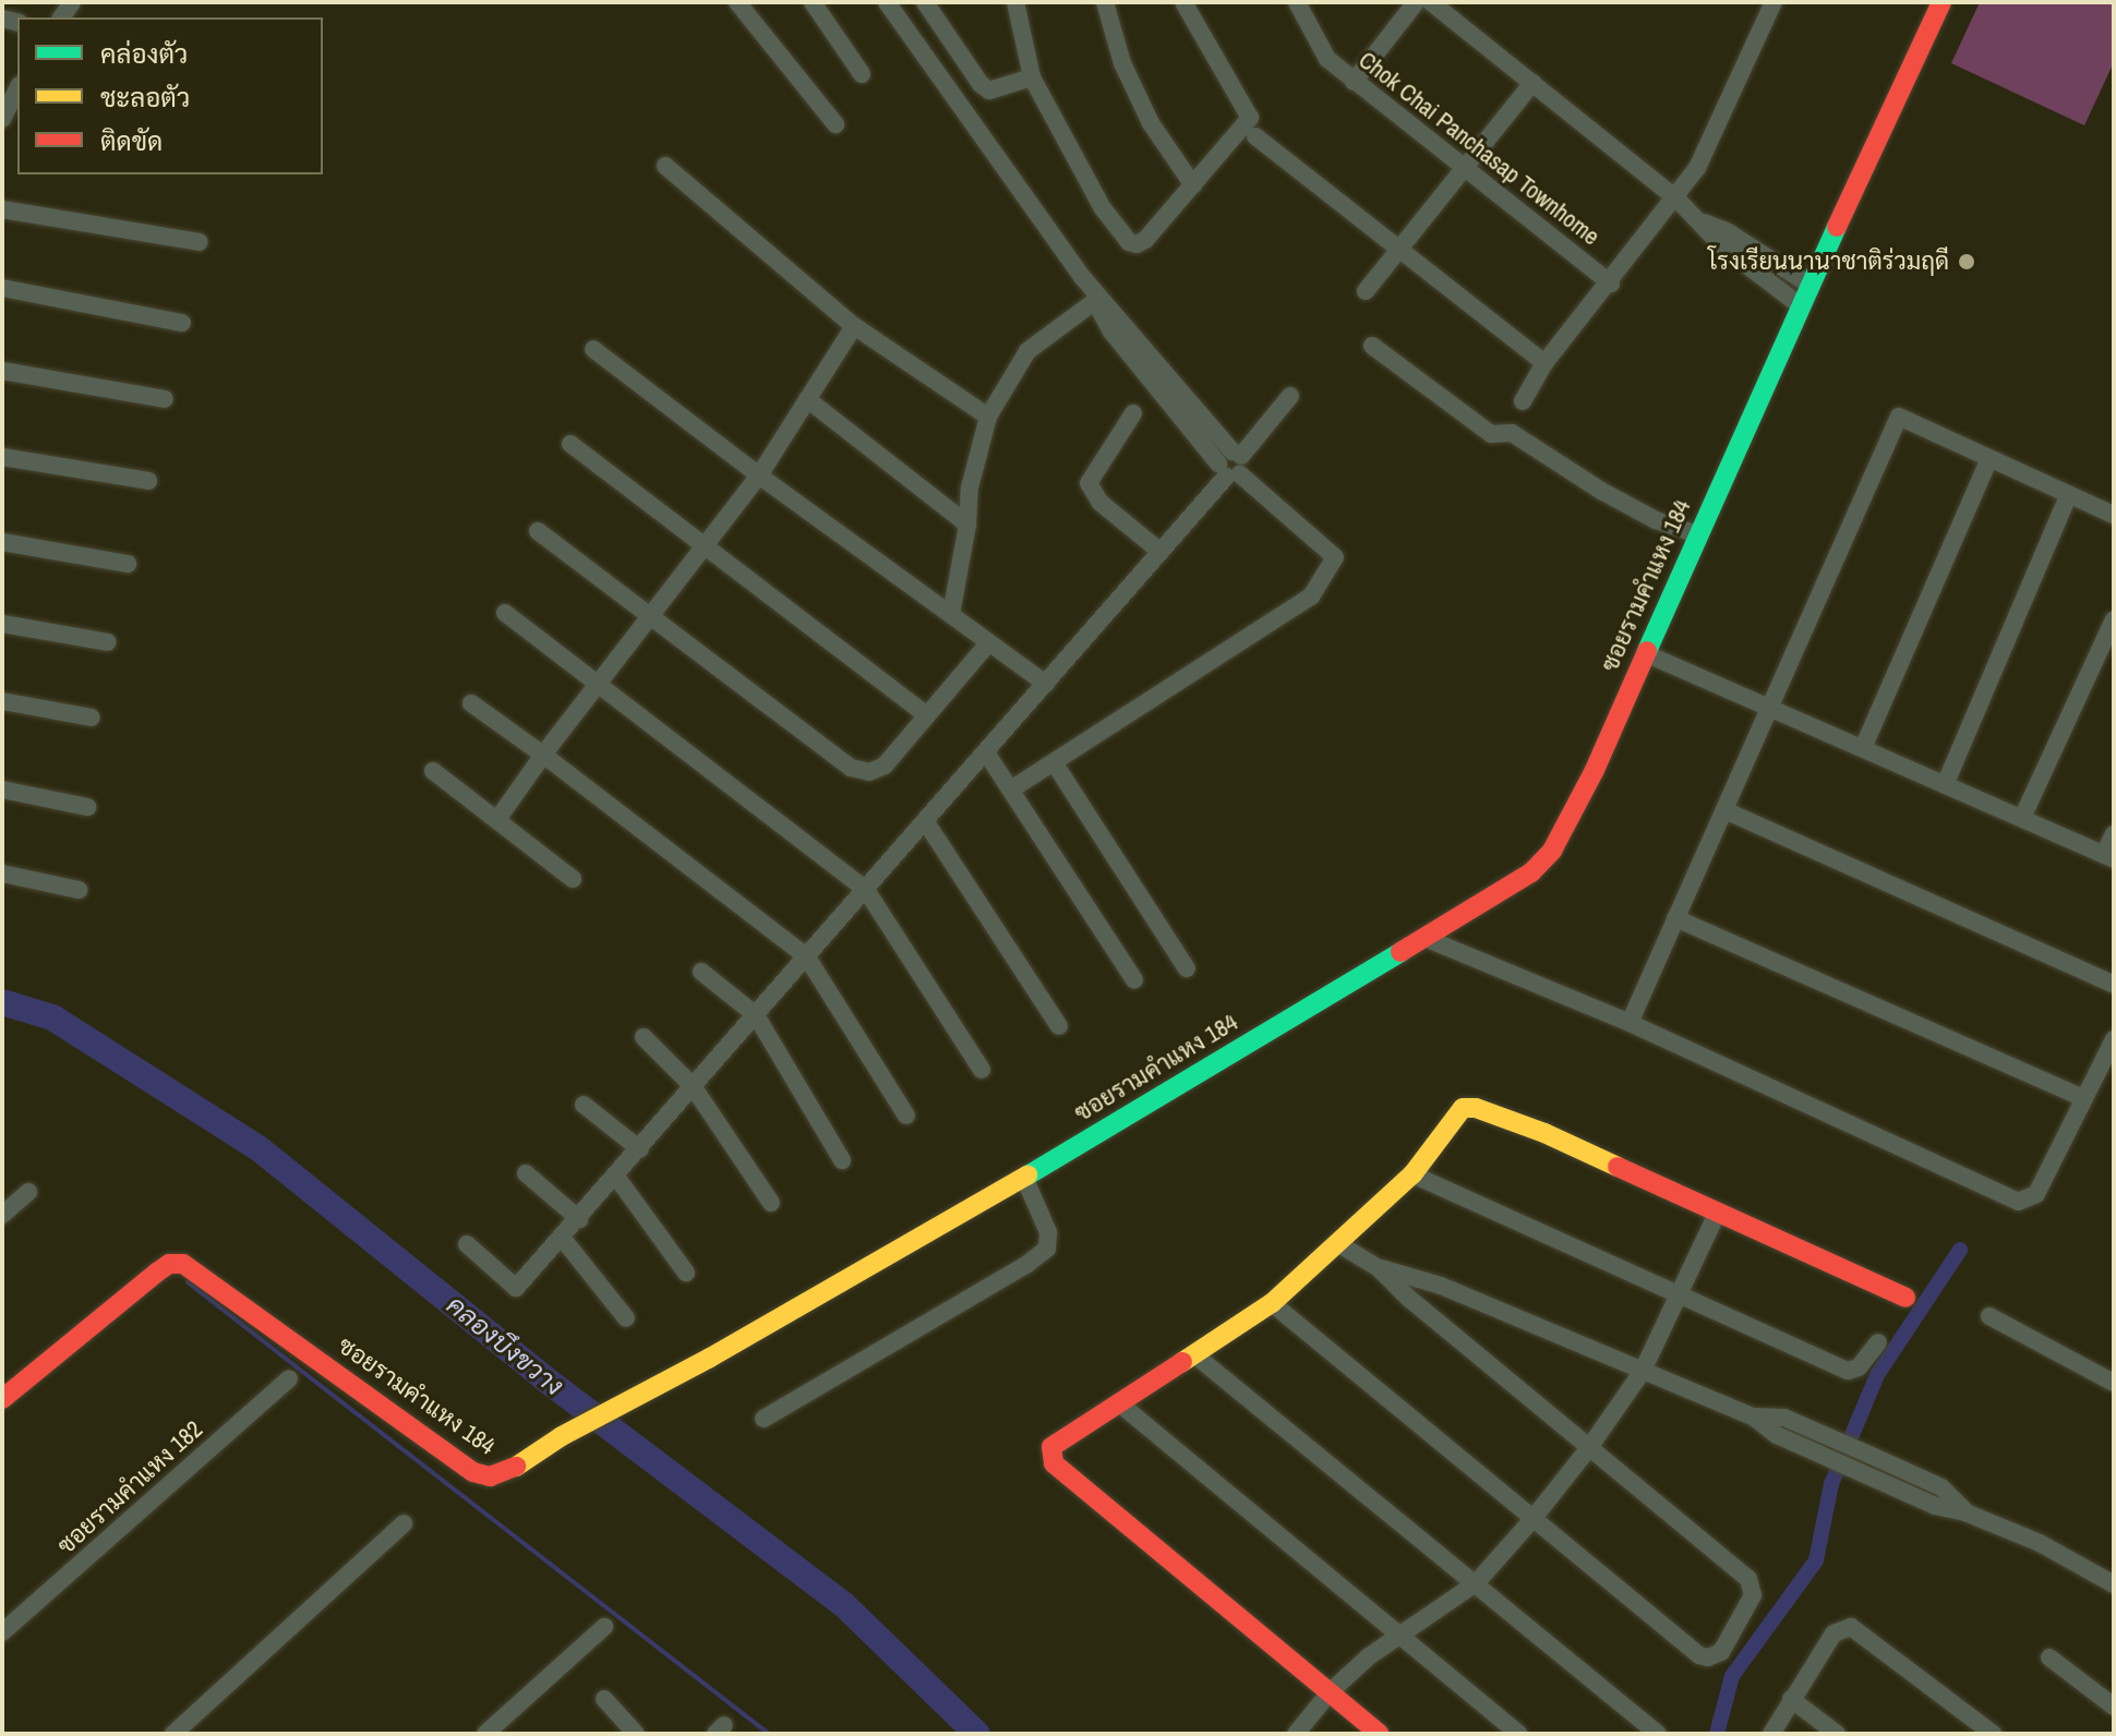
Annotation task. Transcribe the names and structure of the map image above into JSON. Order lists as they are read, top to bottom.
{
  "streets": {
    "street": ["Chok Chai Panchasap Townhome", "ซอยรามคำแหง 184", "ซอยรามคำแหง 182"]
  },
  "water": ["คลองบึงขวาง"],
  "places": ["โรงเรียนนานาชาติร่วมฤดี"],
  "legend": ["คล่องตัว", "ชะลอตัว", "ติดขัด"]
}
